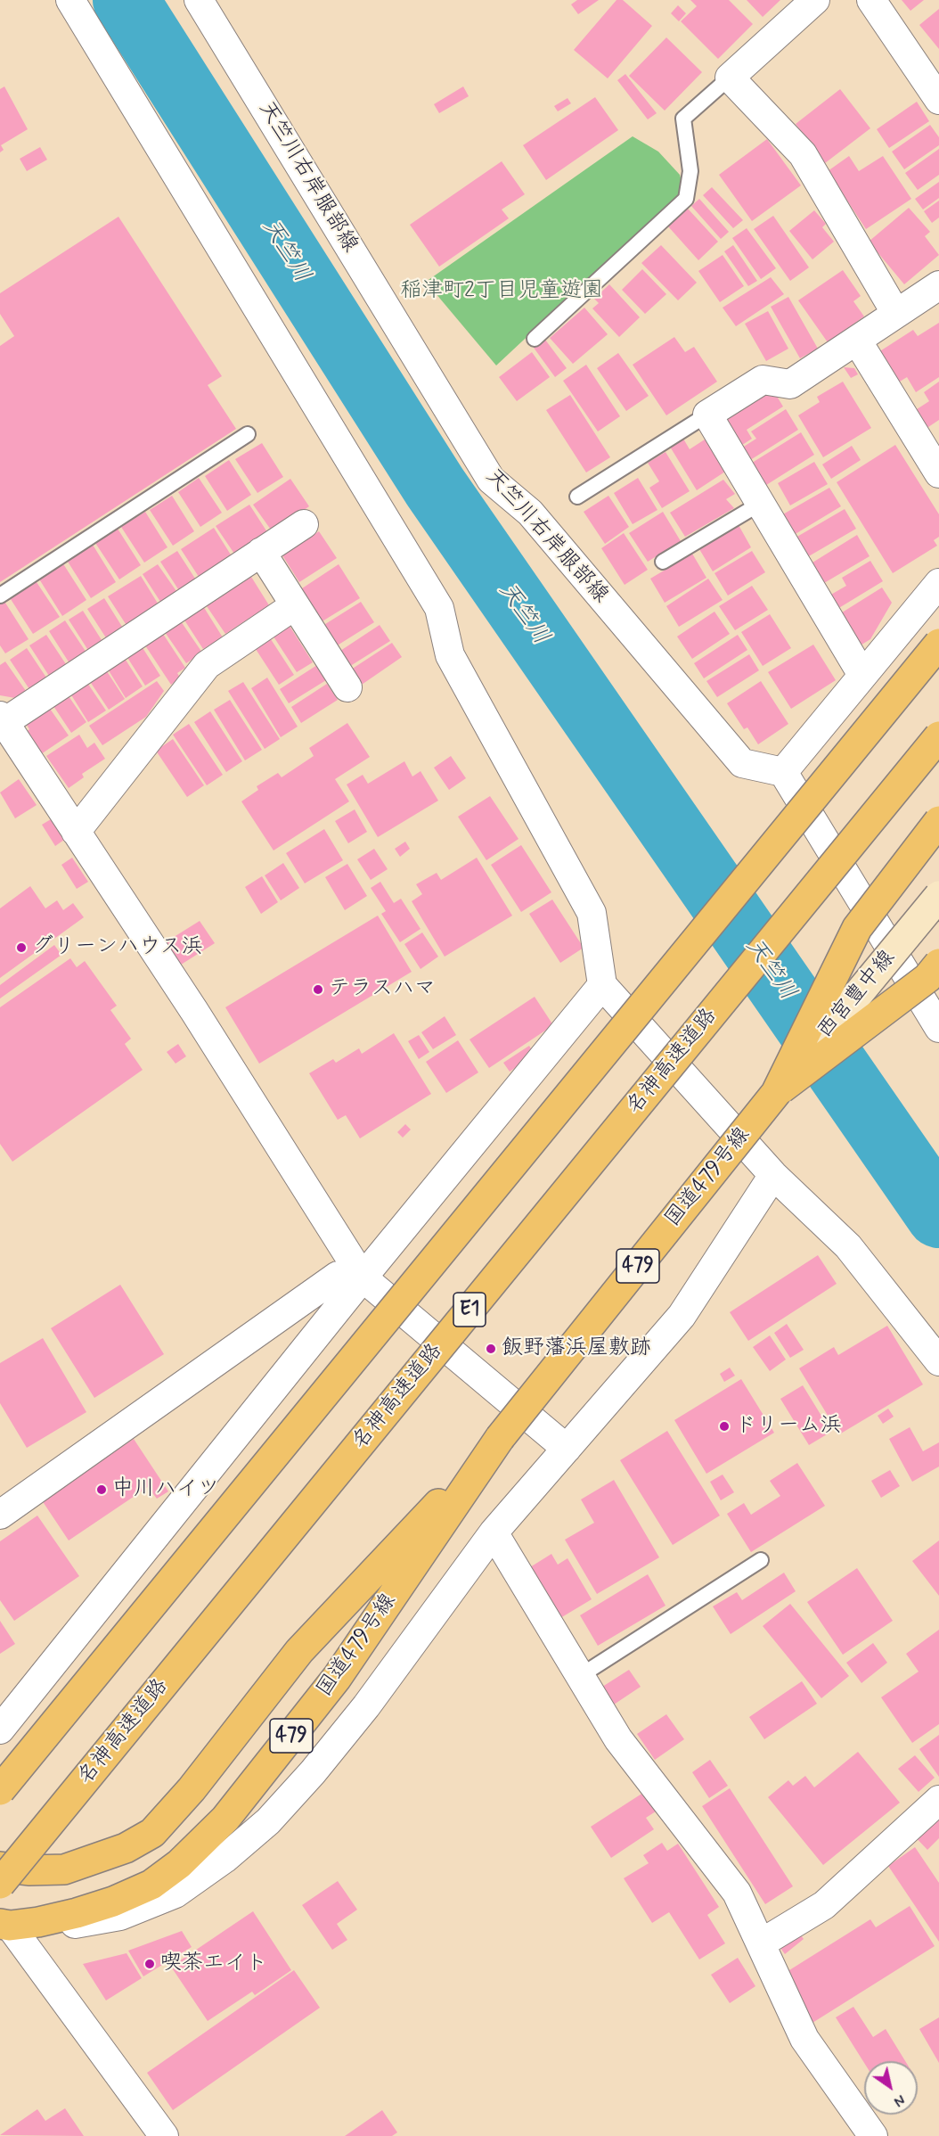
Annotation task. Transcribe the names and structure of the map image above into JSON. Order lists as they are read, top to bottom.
{
  "streets": {
    "highway": [
      "名神高速道路",
      "国道479号線",
      "479",
      "E1"
    ],
    "main road": ["西宮豊中線"],
    "street": ["天竺川右岸服部線"]
  },
  "crossings": [
    ["西宮豊中線", "国道479号線"]
  ],
  "water": ["天竺川"],
  "parks": ["稲津町2丁目児童遊園"],
  "places": [
    "グリーンハウス浜",
    "テラスハマ",
    "飯野藩浜屋敷跡",
    "ドリーム浜",
    "中川ハイツ",
    "喫茶エイト"
  ],
  "north": "bottom right"
}
